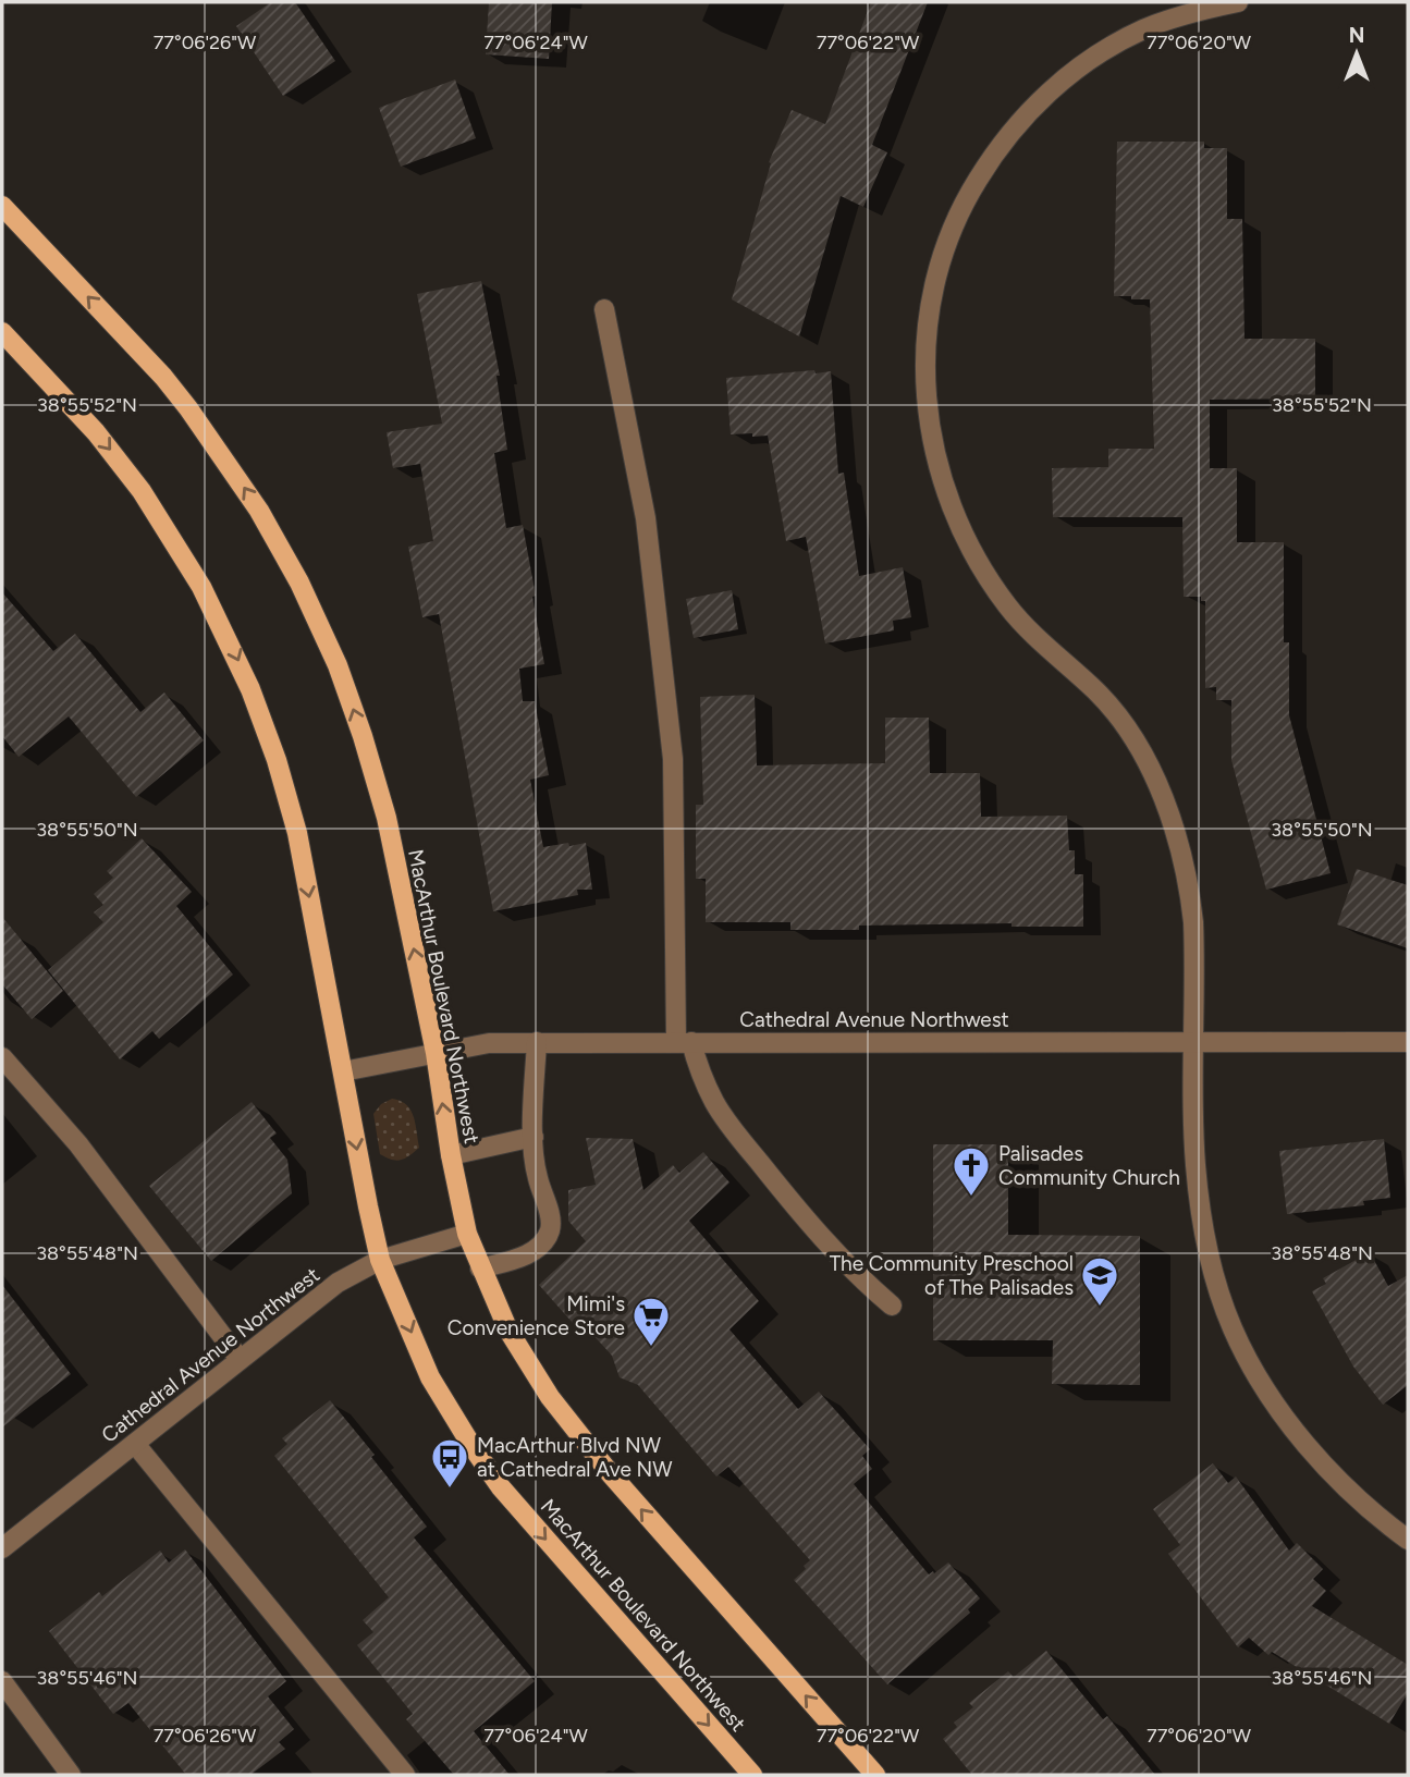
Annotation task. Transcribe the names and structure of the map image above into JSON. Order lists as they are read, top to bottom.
{
  "streets": {
    "main road": ["MacArthur Boulevard Northwest"],
    "street": ["Cathedral Avenue Northwest"]
  },
  "crossings": [
    ["MacArthur Boulevard Northwest", "Cathedral Avenue Northwest"]
  ],
  "places": {
    "church": ["Palisades Community Church"],
    "school or university": ["The Community Preschool of The Palisades"],
    "supermarket": ["Mimi's Convenience Store"],
    "bus stop": ["MacArthur Blvd NW at Cathedral Ave NW"]
  },
  "north": "top",
  "coordinates": [
    "77°06'26\"W",
    "77°06'24\"W",
    "77°06'22\"W",
    "77°06'20\"W",
    "38°55'52\"N",
    "38°55'50\"N",
    "38°55'48\"N",
    "38°55'46\"N"
  ]
}
